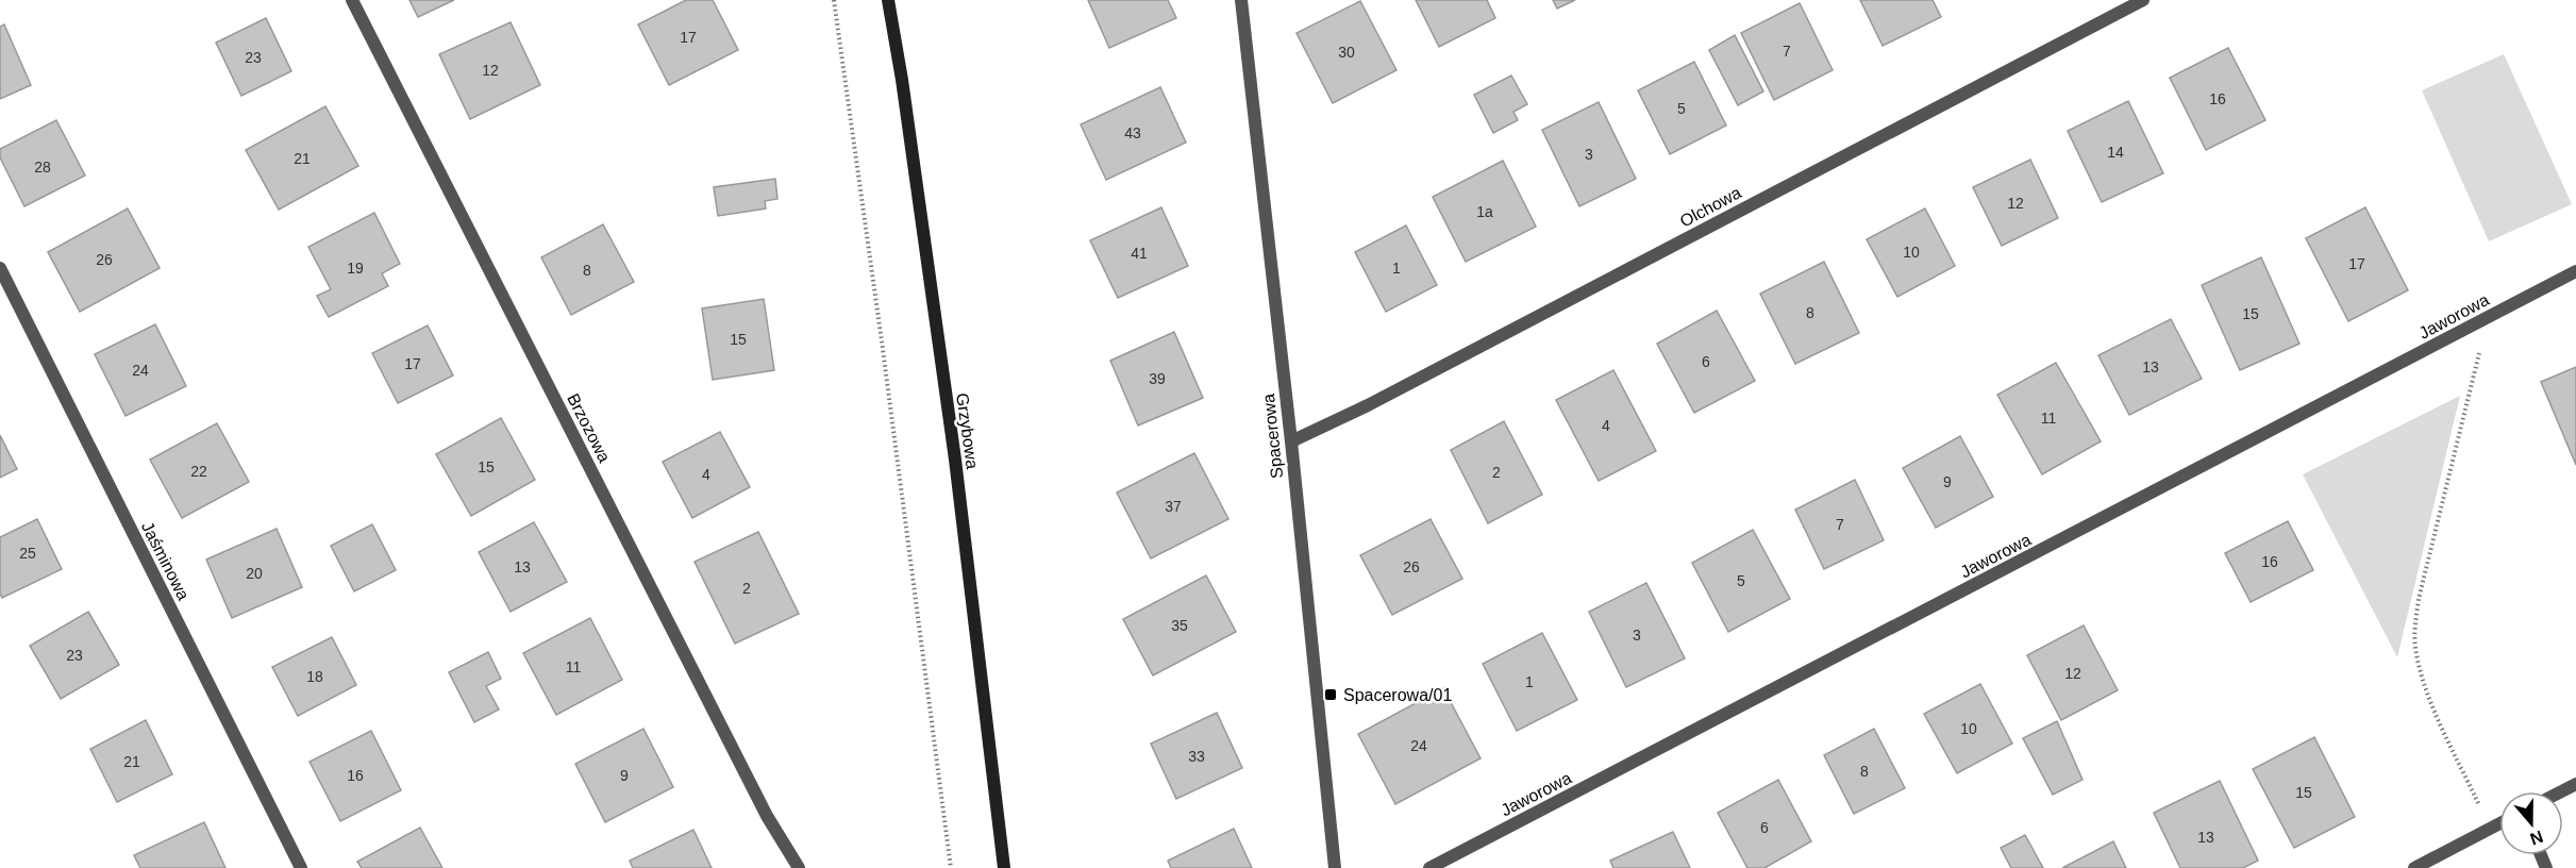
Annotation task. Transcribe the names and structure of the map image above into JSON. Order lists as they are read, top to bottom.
{
  "streets": {
    "main road": ["Grzybowa"],
    "street": [
      "Olchowa",
      "Jaworowa",
      "Brzozowa",
      "Spacerowa",
      "Jaśminowa"
    ]
  },
  "crossings": [
    ["Olchowa", "Spacerowa"]
  ],
  "places": {
    "transit": ["Spacerowa/01"]
  },
  "house_numbers": [
    "17",
    "7",
    "30",
    "23",
    "12",
    "16",
    "5",
    "43",
    "14",
    "3",
    "21",
    "28",
    "12",
    "1a",
    "10",
    "41",
    "26",
    "17",
    "19",
    "1",
    "8",
    "8",
    "15",
    "15",
    "6",
    "17",
    "13",
    "24",
    "39",
    "11",
    "4",
    "15",
    "22",
    "2",
    "4",
    "9",
    "37",
    "7",
    "25",
    "16",
    "13",
    "26",
    "20",
    "5",
    "2",
    "35",
    "3",
    "23",
    "11",
    "12",
    "18",
    "1",
    "10",
    "24",
    "33",
    "21",
    "8",
    "16",
    "9",
    "15",
    "6",
    "13"
  ],
  "north": "bottom"
}
